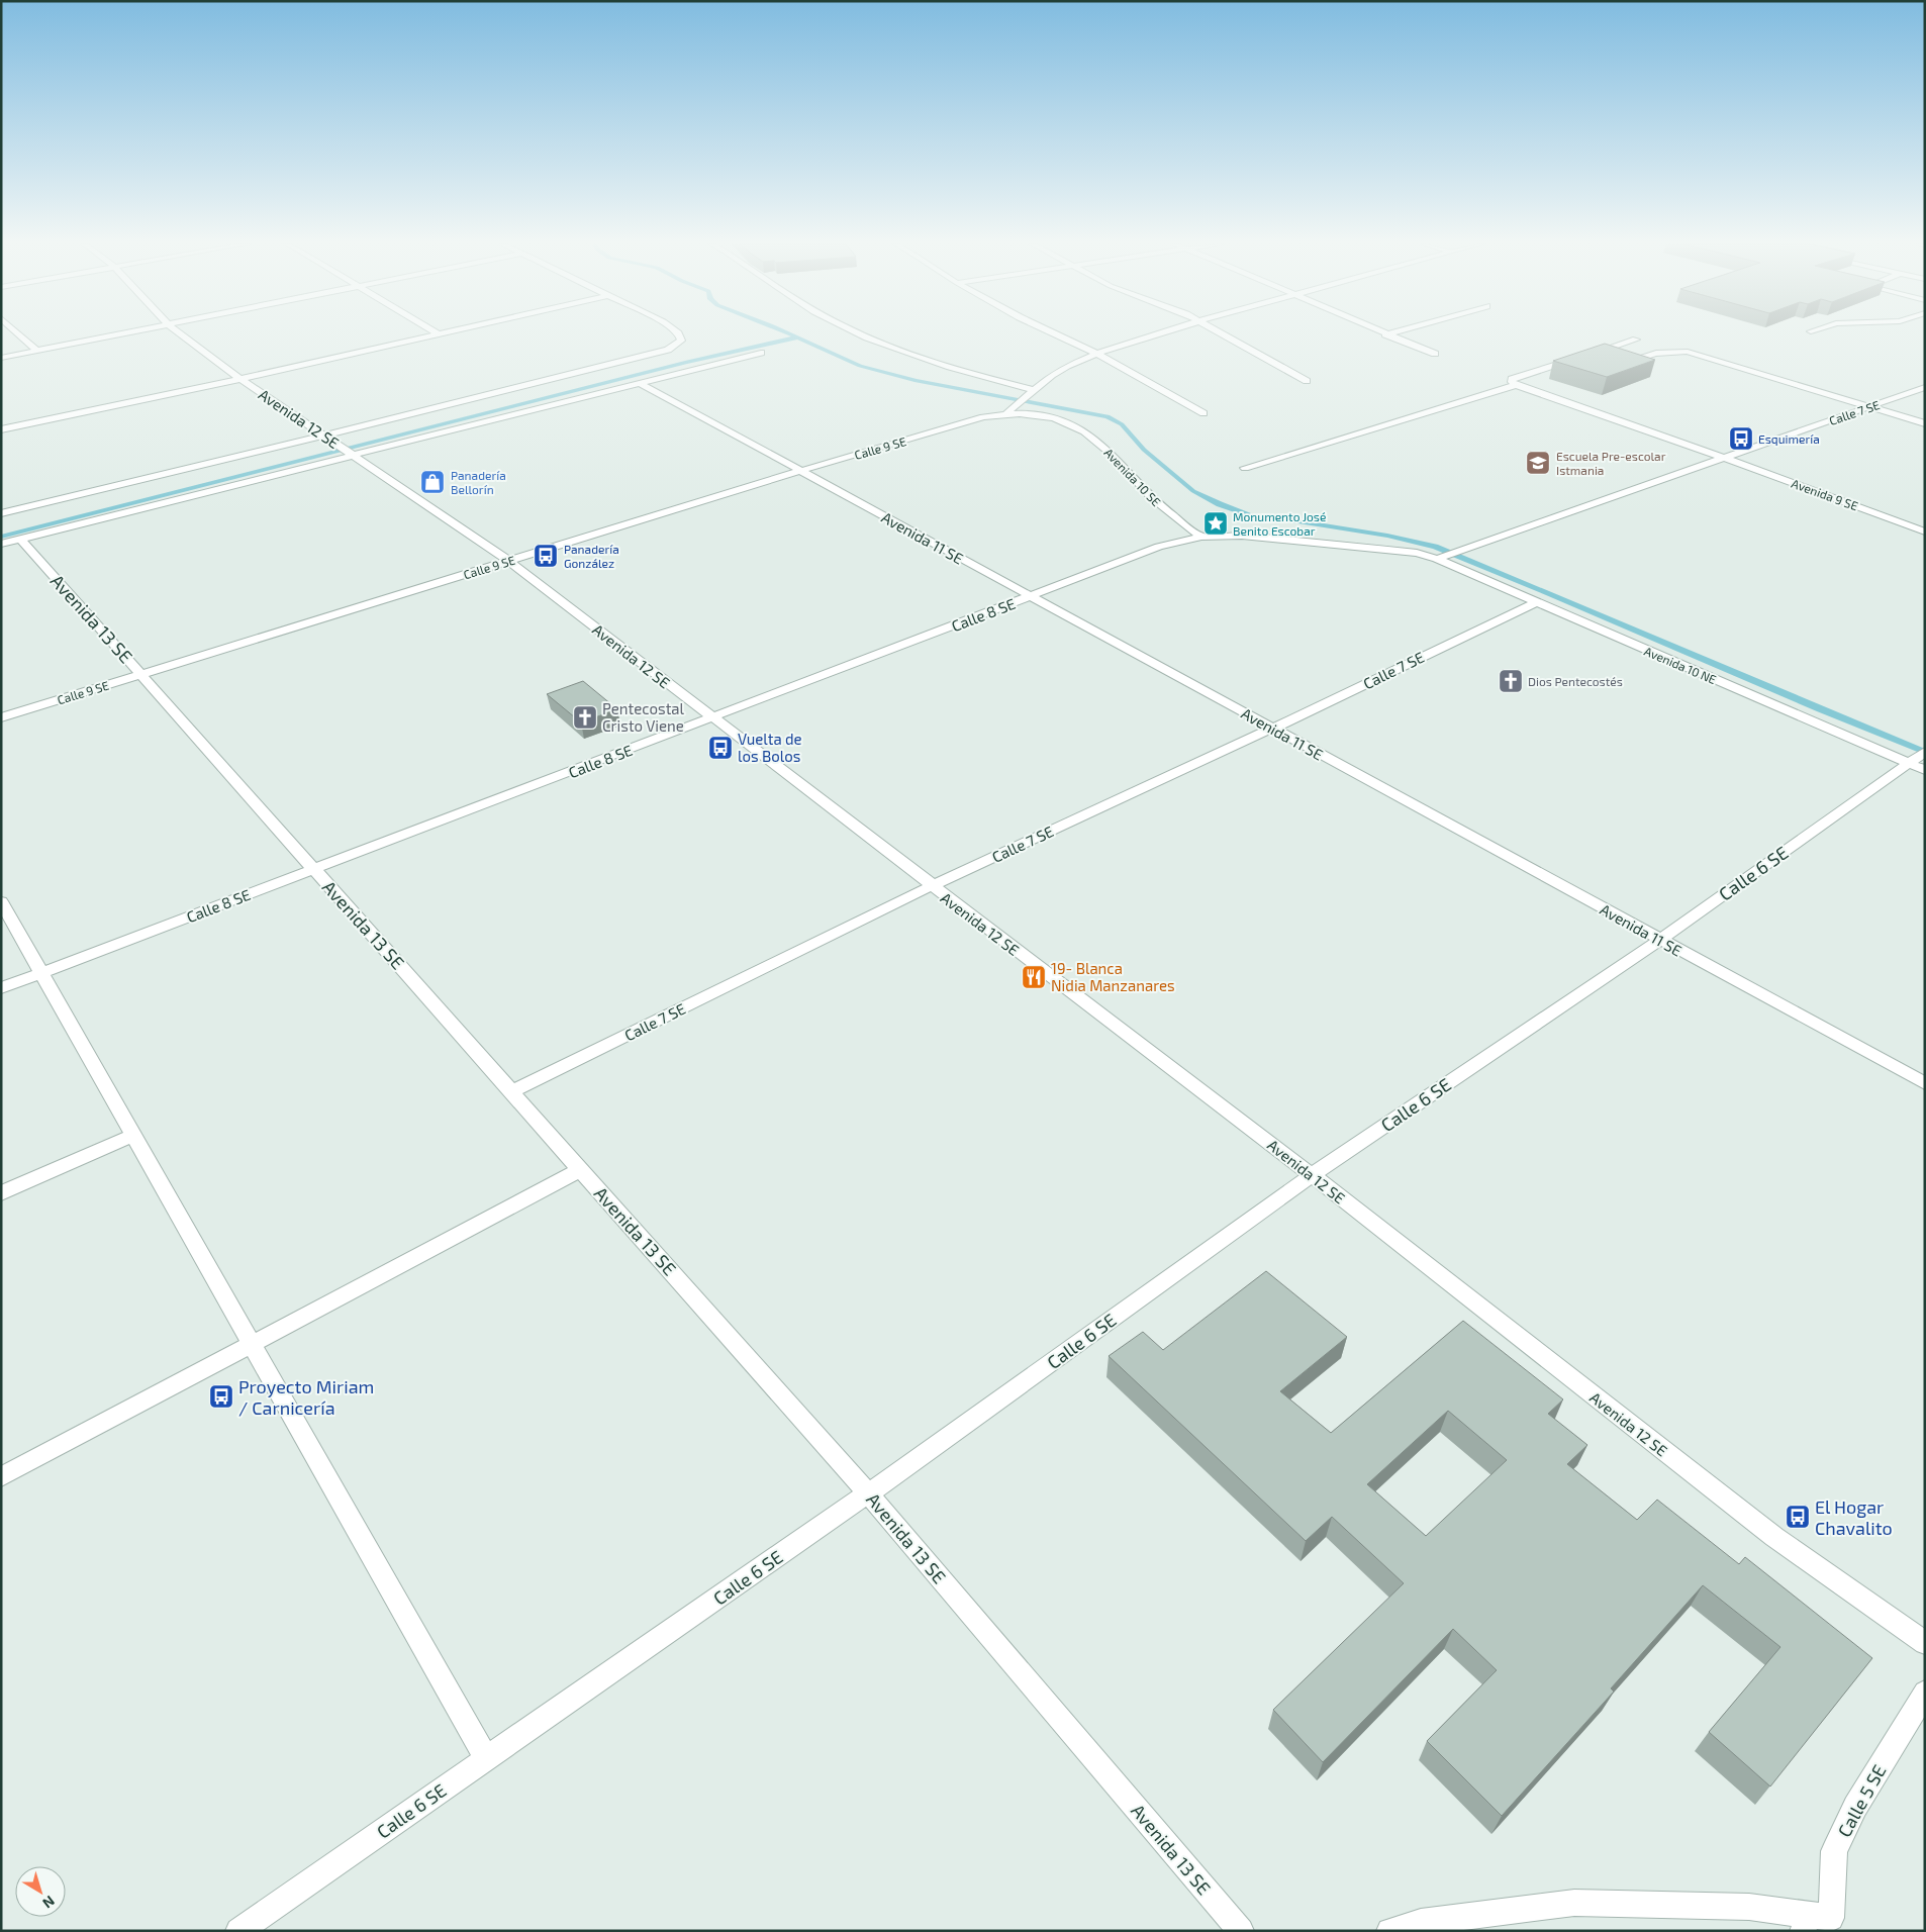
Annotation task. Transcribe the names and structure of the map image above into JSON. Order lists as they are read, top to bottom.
{
  "streets": {
    "street": [
      "Calle 7 SE",
      "Avenida 12 SE",
      "Calle 9 SE",
      "Avenida 10 SE",
      "Avenida 9 SE",
      "Avenida 11 SE",
      "Calle 8 SE",
      "Avenida 13 SE",
      "Avenida 10 NE",
      "Calle 6 SE",
      "Calle 5 SE"
    ]
  },
  "crossings": [
    ["Calle 7 SE", "Avenida 12 SE"],
    ["Calle 7 SE", "Avenida 9 SE"],
    ["Calle 7 SE", "Avenida 11 SE"],
    ["Calle 7 SE", "Avenida 13 SE"],
    ["Calle 7 SE", "Avenida 10 NE"],
    ["Avenida 12 SE", "Calle 9 SE"],
    ["Avenida 12 SE", "Calle 8 SE"],
    ["Avenida 12 SE", "Calle 6 SE"],
    ["Calle 9 SE", "Avenida 10 SE"],
    ["Calle 9 SE", "Avenida 11 SE"],
    ["Calle 9 SE", "Avenida 13 SE"],
    ["Avenida 10 SE", "Calle 8 SE"],
    ["Avenida 11 SE", "Calle 8 SE"],
    ["Avenida 11 SE", "Calle 6 SE"],
    ["Calle 8 SE", "Avenida 13 SE"],
    ["Avenida 13 SE", "Calle 6 SE"],
    ["Avenida 10 NE", "Calle 6 SE"]
  ],
  "places": {
    "bus stop": [
      "Esquimería",
      "Panadería González",
      "Vuelta de los Bolos",
      "Proyecto Miriam / Carnicería",
      "El Hogar Chavalito"
    ],
    "school or university": ["Escuela Pre-escolar Istmania"],
    "shop": ["Panadería Bellorín"],
    "place": ["Monumento José Benito Escobar"],
    "church": ["Dios Pentecostés", "Pentecostal Cristo Viene"],
    "restaurant": ["19- Blanca Nidia Manzanares"]
  },
  "north": "bottom right"
}
